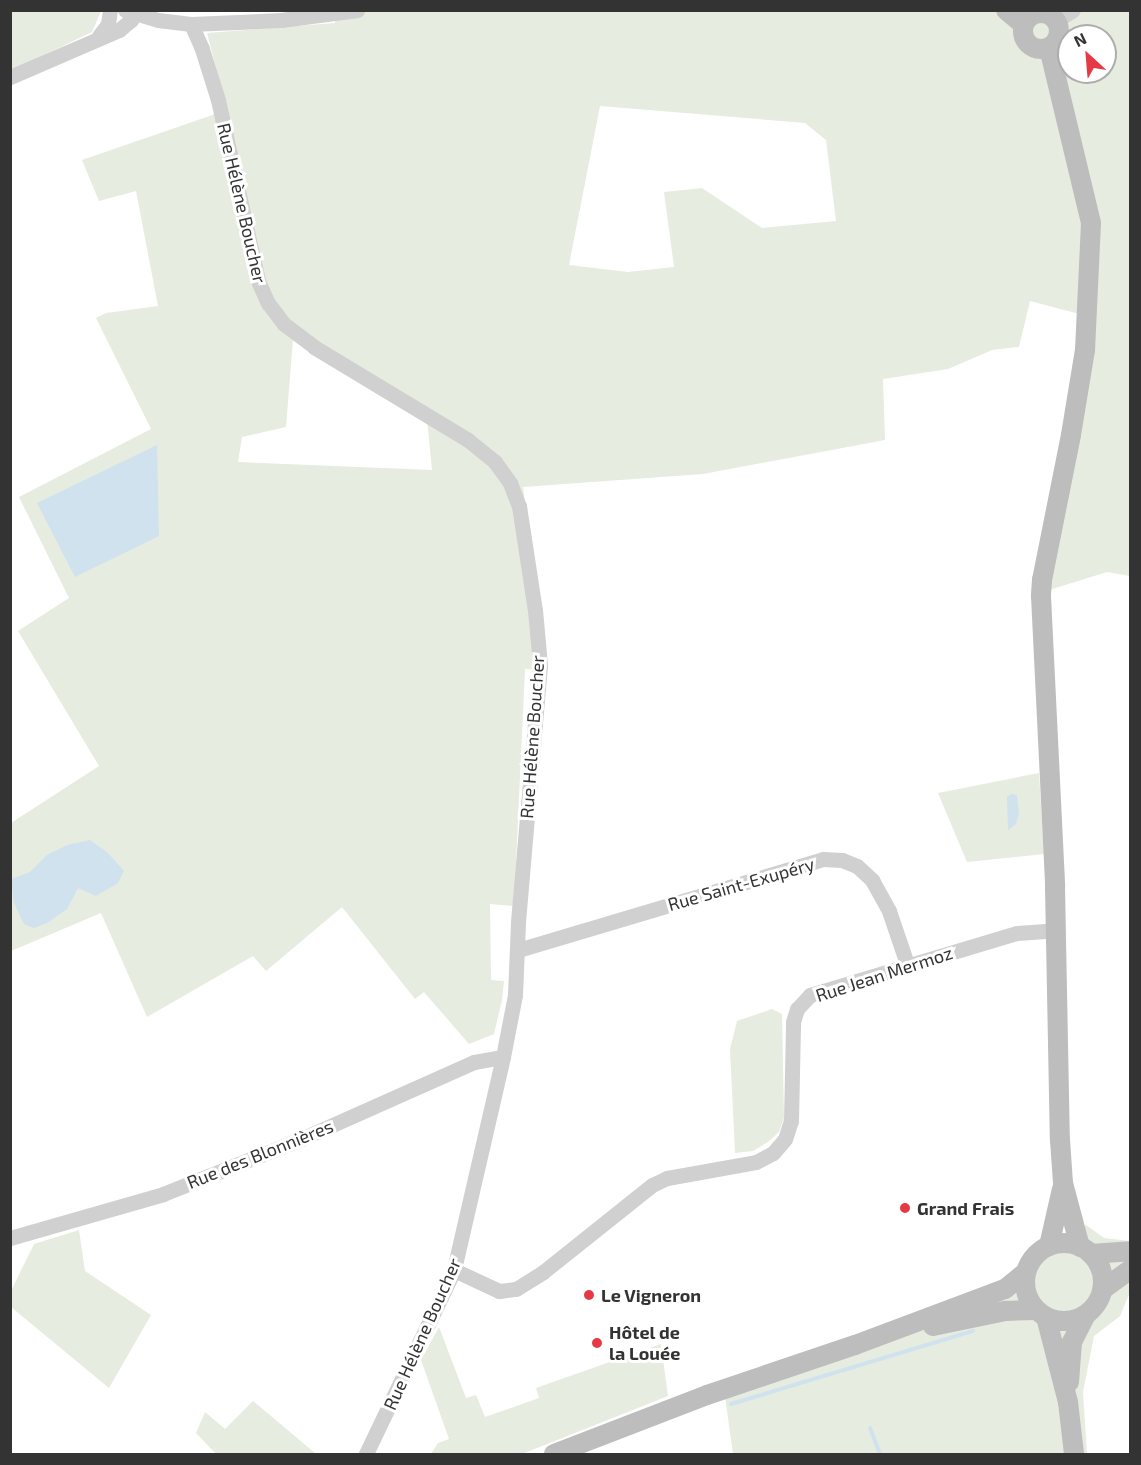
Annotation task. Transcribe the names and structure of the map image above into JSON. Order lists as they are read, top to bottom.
{
  "streets": {
    "street": [
      "Rue Hélène Boucher",
      "Rue Saint-Exupéry",
      "Rue Jean Mermoz",
      "Rue des Blonnières"
    ]
  },
  "crossings": [
    ["Rue Hélène Boucher", "Rue Saint-Exupéry"],
    ["Rue Hélène Boucher", "Rue Jean Mermoz"],
    ["Rue Hélène Boucher", "Rue des Blonnières"],
    ["Rue Saint-Exupéry", "Rue Jean Mermoz"]
  ],
  "places": ["Grand Frais", "Le Vigneron", "Hôtel de la Louée"],
  "north": "top left"
}
